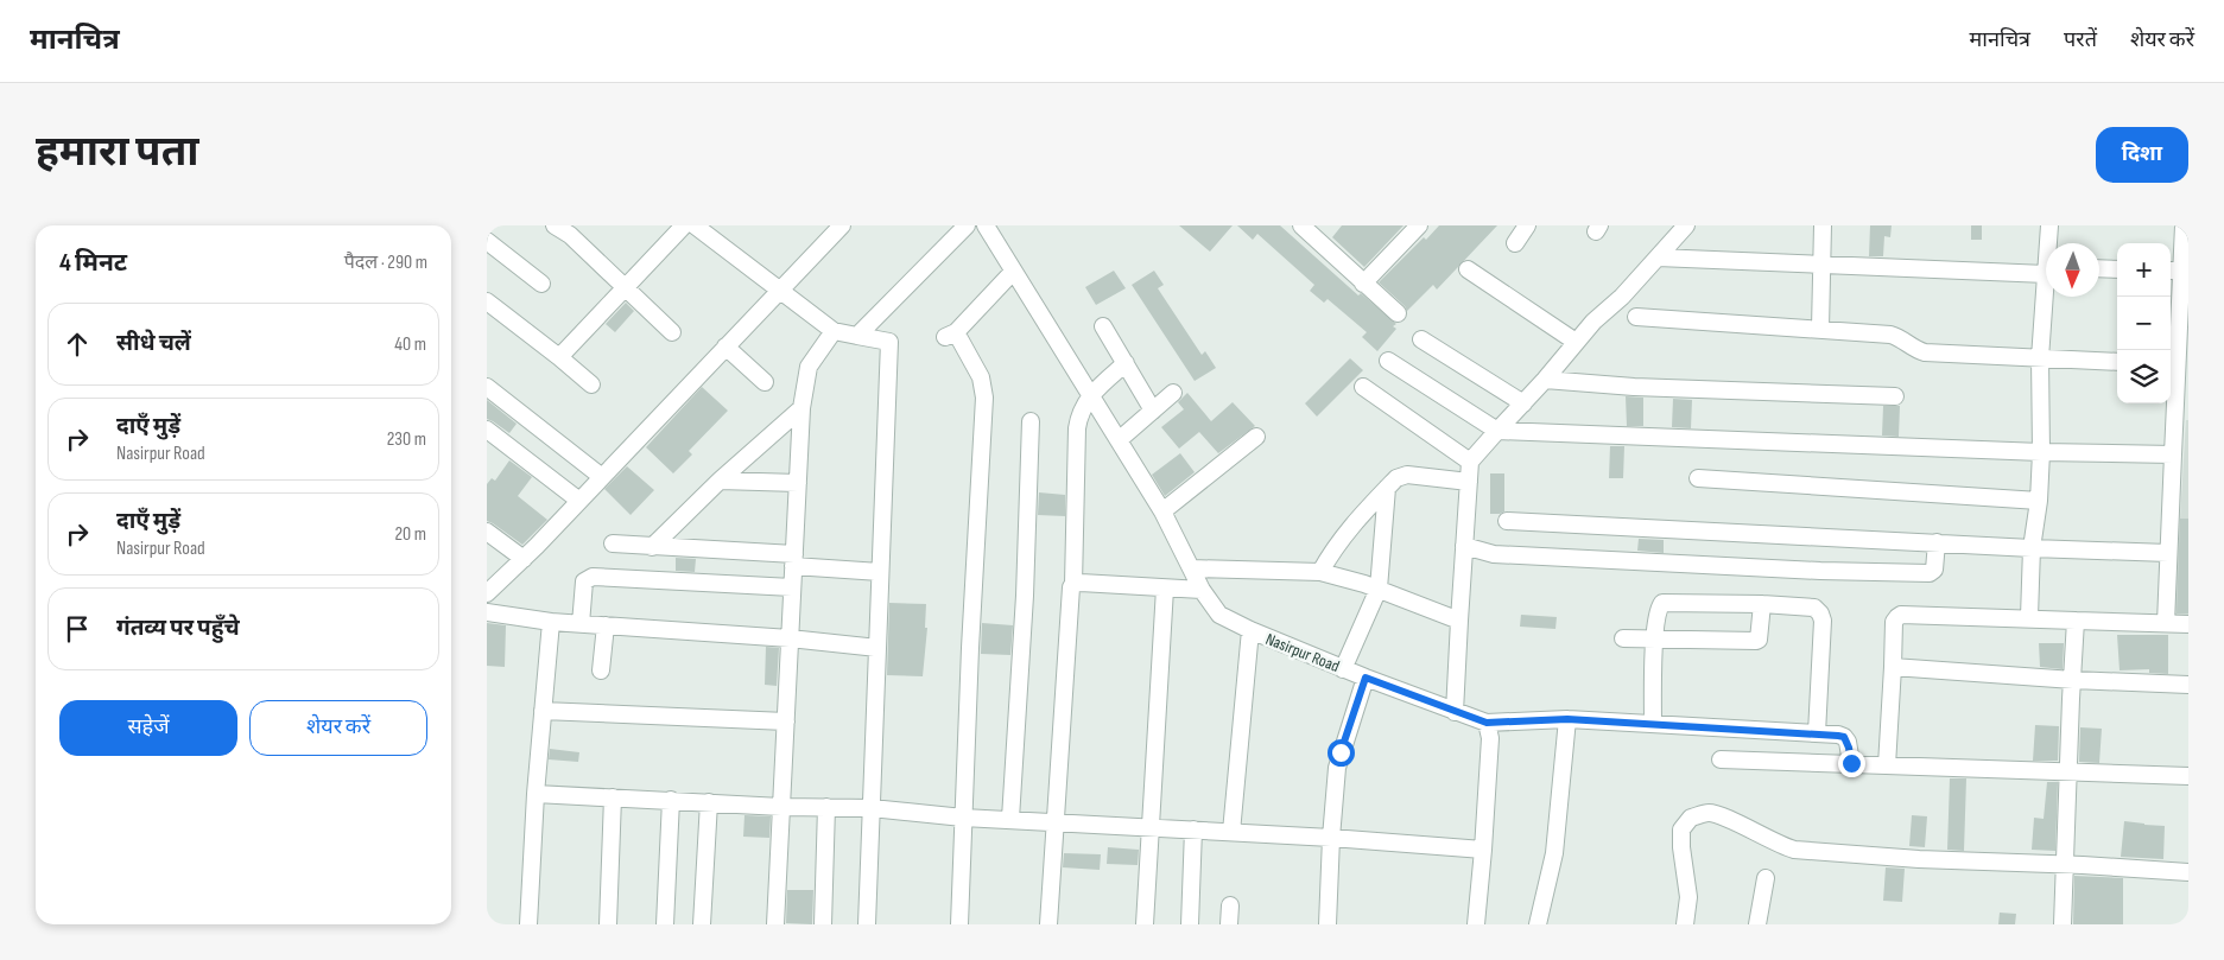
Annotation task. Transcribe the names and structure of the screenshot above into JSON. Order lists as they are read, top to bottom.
{
  "streets": {
    "street": ["Nasirpur Road"]
  },
  "north": "bottom",
  "page": {
    "header": "मानचित्र",
    "nav": ["मानचित्र", "परतें", "शेयर करें"],
    "title": "हमारा पता",
    "buttons": [
      "दिशा",
      ["सहेजें", "शेयर करें"]
    ],
    "heading": ["4 मिनट", "पैदल · 290 m"],
    "map_buttons": ["+", "−"],
    "list": [
      ["सीधे चलें", "40 m"],
      ["दाएँ मुड़ें", "Nasirpur Road", "230 m"],
      ["दाएँ मुड़ें", "Nasirpur Road", "20 m"],
      "गंतव्य पर पहुँचे"
    ]
  }
}
